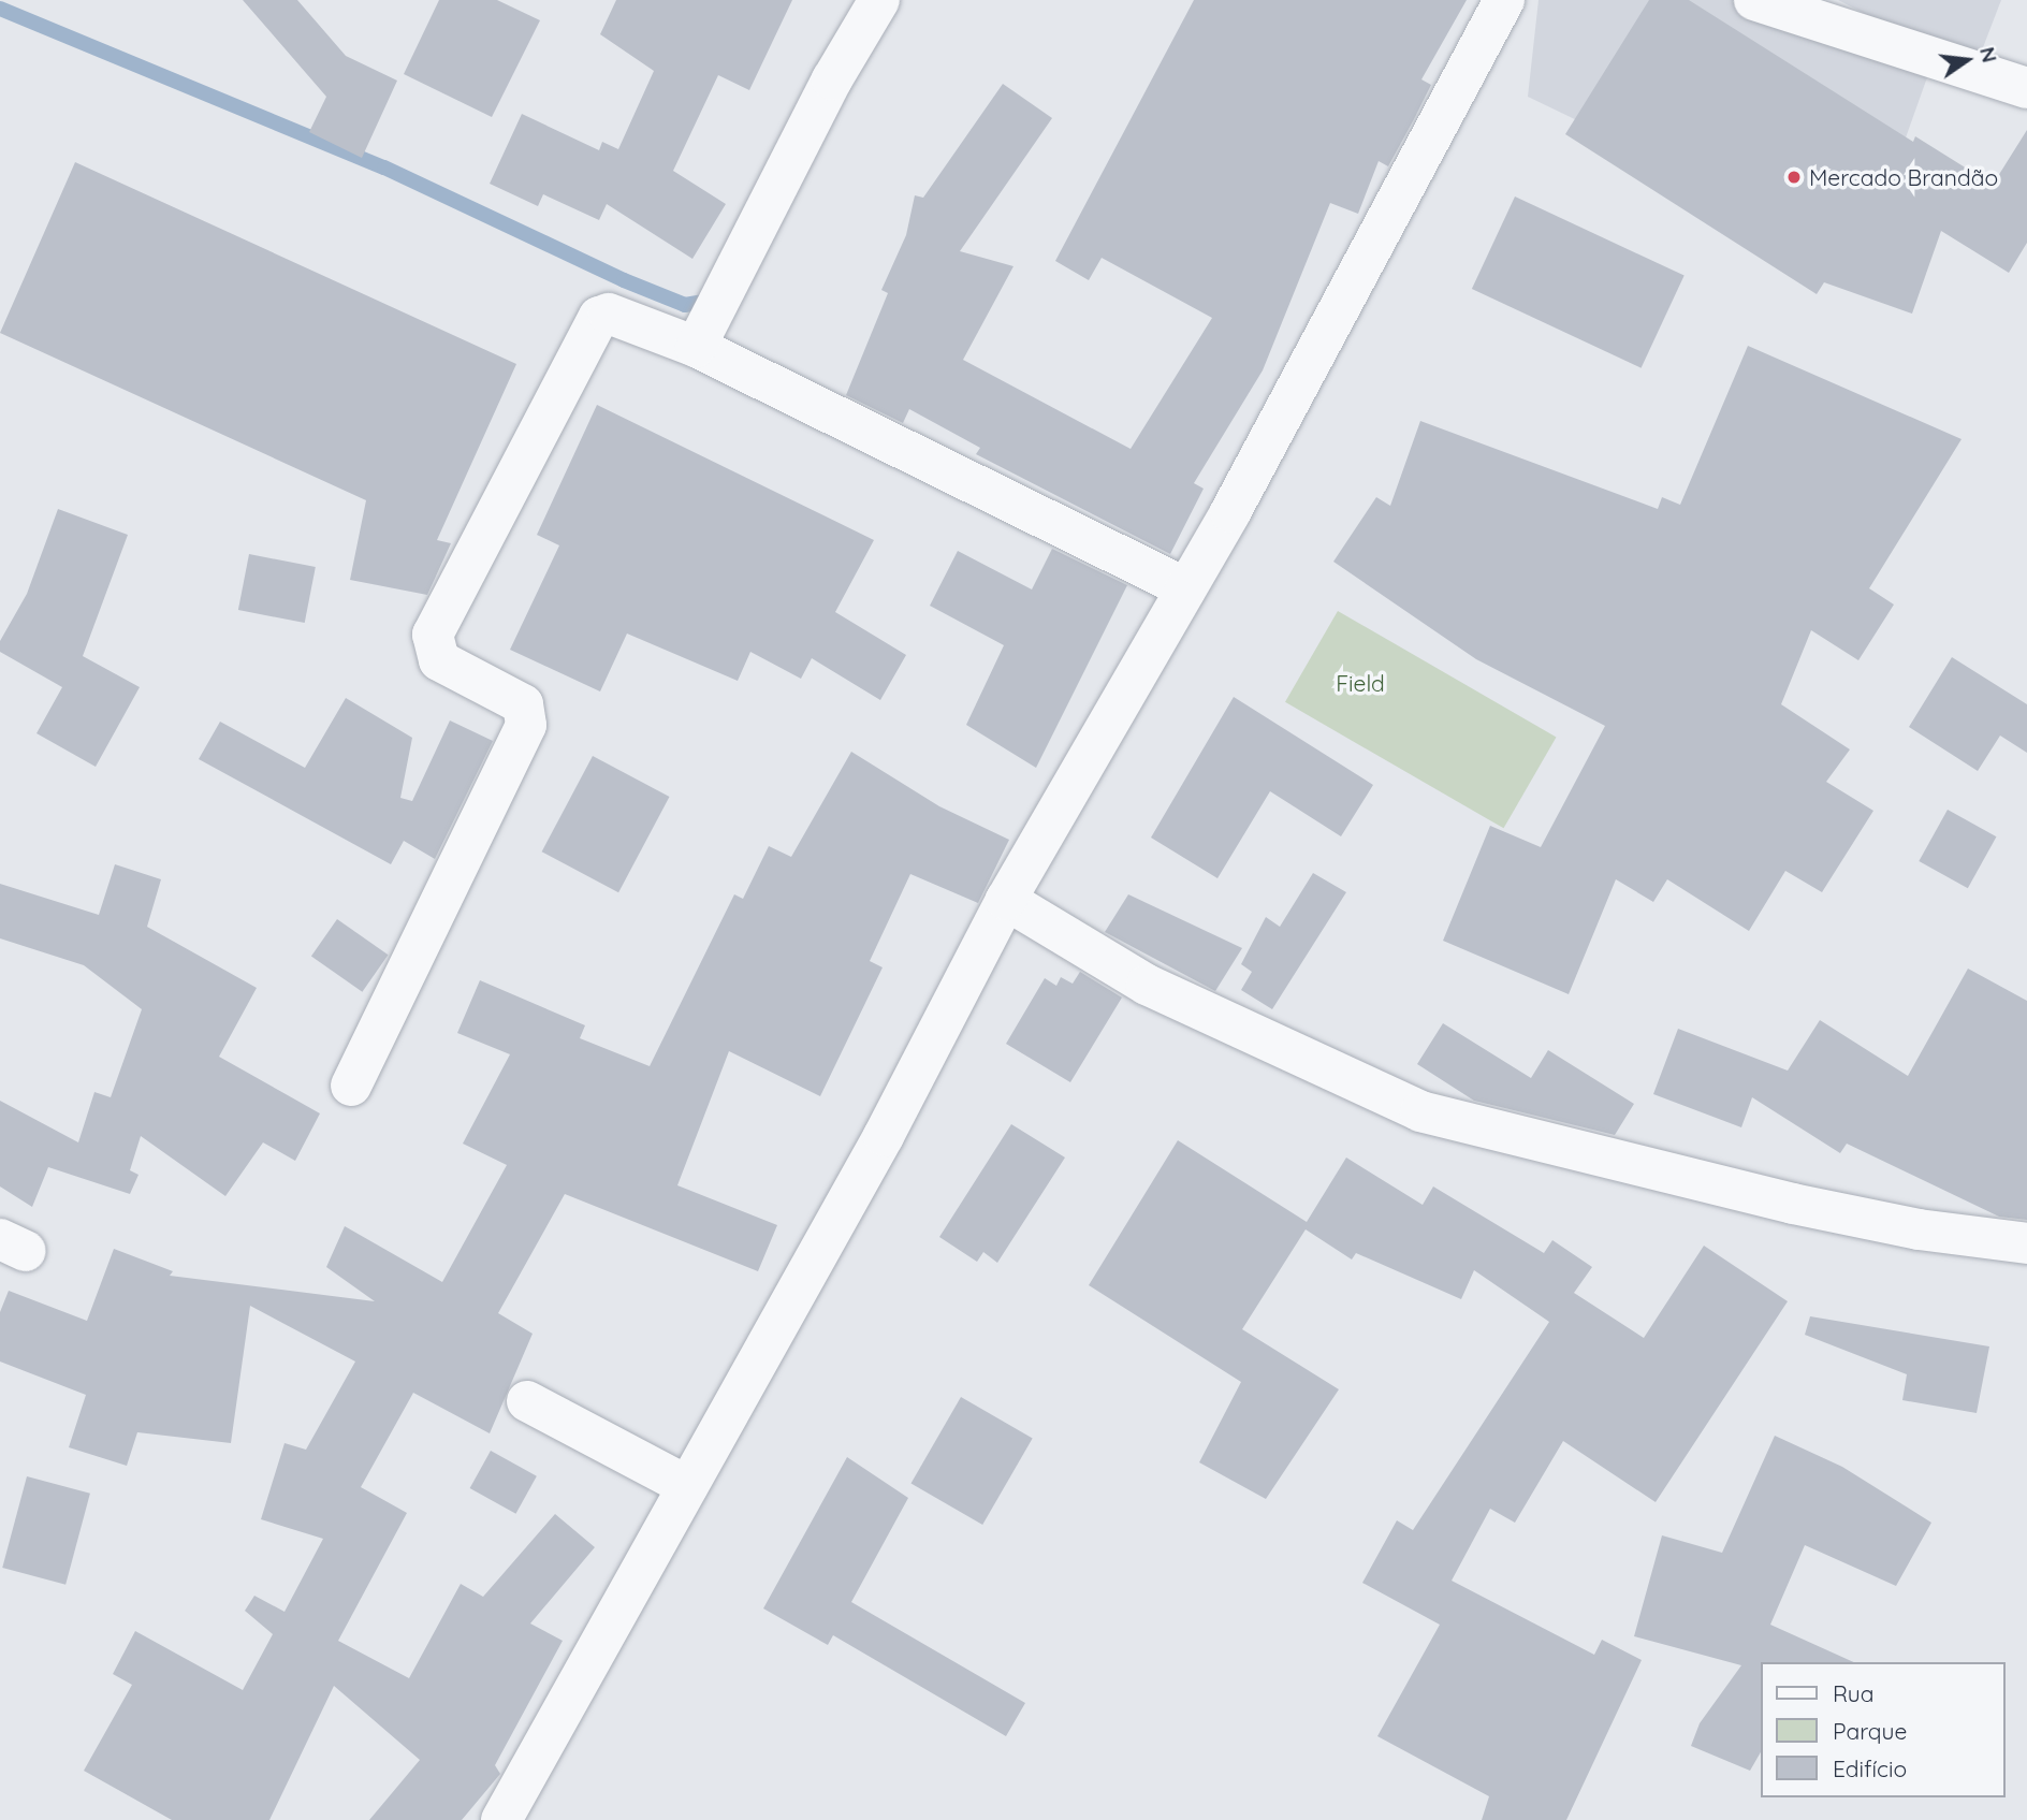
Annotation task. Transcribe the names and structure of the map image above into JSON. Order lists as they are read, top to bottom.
{
  "parks": ["Field"],
  "places": ["Mercado Brandão"],
  "legend": ["Rua", "Parque", "Edifício"],
  "north": "right"
}
